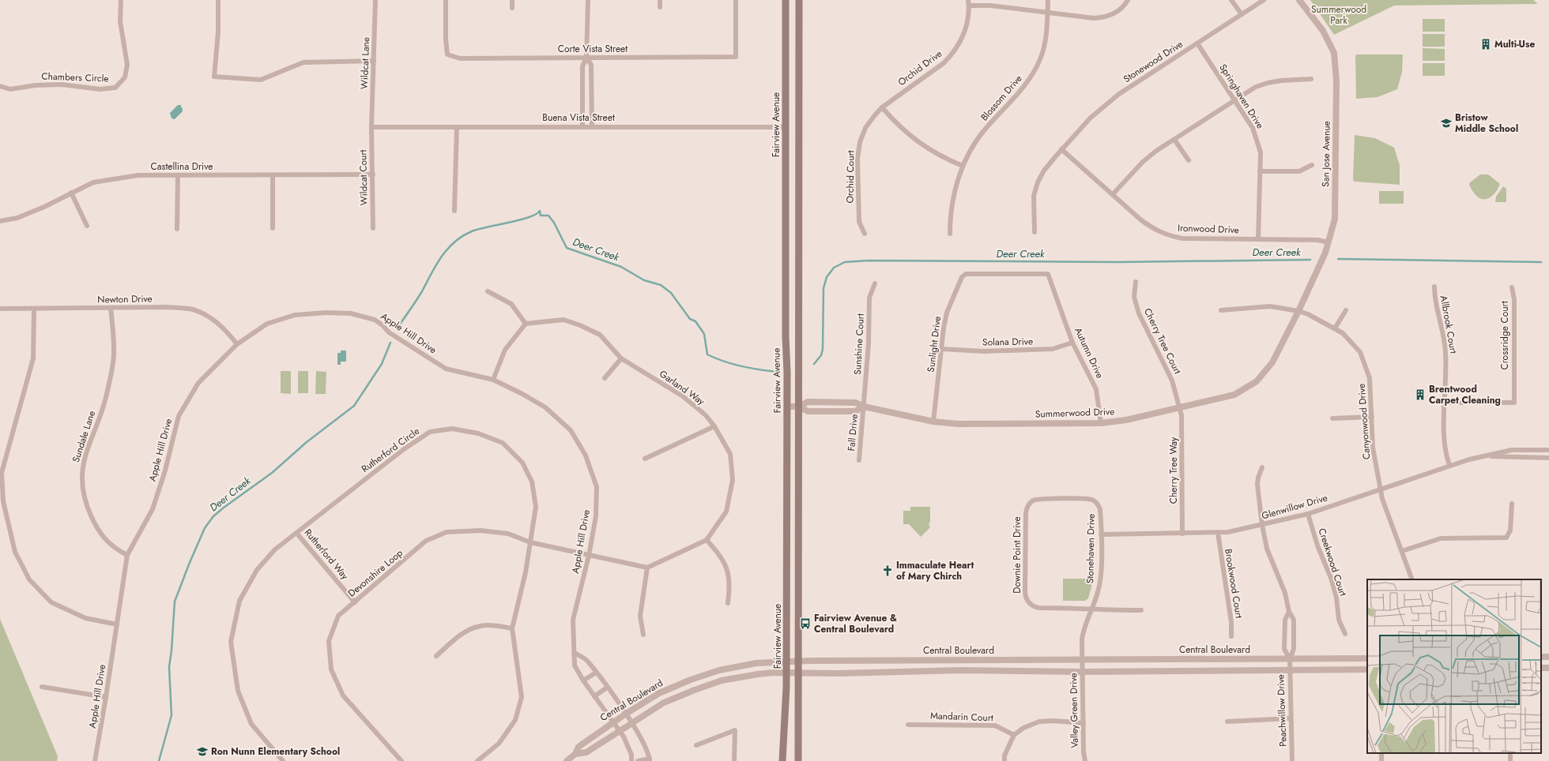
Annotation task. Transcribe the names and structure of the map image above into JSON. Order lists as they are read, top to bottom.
{
  "streets": {
    "main road": ["Fairview Avenue"],
    "street": [
      "Corte Vista Street",
      "Stonewood Drive",
      "Wildcat Lane",
      "Orchid Drive",
      "Chambers Circle",
      "Springhaven Drive",
      "Blossom Drive",
      "Buena Vista Street",
      "San Jose Avenue",
      "Castellina Drive",
      "Orchid Court",
      "Wildcat Court",
      "Ironwood Drive",
      "Newton Drive",
      "Allbrook Court",
      "Apple Hill Drive",
      "Crossridge Court",
      "Cherry Tree Court",
      "Solana Drive",
      "Sunshine Court",
      "Sunlight Drive",
      "Autumn Drive",
      "Garland Way",
      "Summerwood Drive",
      "Canyonwood Drive",
      "Fall Drive",
      "Sundale Lane",
      "Rutherford Circle",
      "Cherry Tree Way",
      "Glenwillow Drive",
      "Stonehaven Drive",
      "Rutherford Way",
      "Downie Point Drive",
      "Creekwood Court",
      "Devonshire Loop",
      "Brookwood Court",
      "Central Boulevard",
      "Valley Green Drive",
      "Peachwillow Drive",
      "Mandarin Court"
    ]
  },
  "crossings": [
    ["Stonewood Drive", "Springhaven Drive"],
    ["Stonewood Drive", "Ironwood Drive"],
    ["Wildcat Lane", "Buena Vista Street"],
    ["Wildcat Lane", "Wildcat Court"],
    ["Orchid Drive", "Orchid Court"],
    ["Springhaven Drive", "Ironwood Drive"],
    ["Buena Vista Street", "Fairview Avenue"],
    ["Buena Vista Street", "Wildcat Court"],
    ["Fairview Avenue", "Summerwood Drive"],
    ["Fairview Avenue", "Central Boulevard"],
    ["San Jose Avenue", "Ironwood Drive"],
    ["San Jose Avenue", "Summerwood Drive"],
    ["San Jose Avenue", "Canyonwood Drive"],
    ["Castellina Drive", "Wildcat Court"],
    ["Newton Drive", "Apple Hill Drive"],
    ["Newton Drive", "Sundale Lane"],
    ["Allbrook Court", "Crossridge Court"],
    ["Allbrook Court", "Glenwillow Drive"],
    ["Apple Hill Drive", "Sundale Lane"],
    ["Apple Hill Drive", "Devonshire Loop"],
    ["Apple Hill Drive", "Central Boulevard"],
    ["Cherry Tree Court", "Summerwood Drive"],
    ["Cherry Tree Court", "Cherry Tree Way"],
    ["Solana Drive", "Sunlight Drive"],
    ["Solana Drive", "Autumn Drive"],
    ["Sunshine Court", "Summerwood Drive"],
    ["Sunshine Court", "Fall Drive"],
    ["Sunlight Drive", "Autumn Drive"],
    ["Sunlight Drive", "Summerwood Drive"],
    ["Autumn Drive", "Summerwood Drive"],
    ["Summerwood Drive", "Canyonwood Drive"],
    ["Summerwood Drive", "Fall Drive"],
    ["Summerwood Drive", "Cherry Tree Way"],
    ["Canyonwood Drive", "Glenwillow Drive"],
    ["Rutherford Circle", "Rutherford Way"],
    ["Rutherford Circle", "Devonshire Loop"],
    ["Cherry Tree Way", "Glenwillow Drive"],
    ["Glenwillow Drive", "Stonehaven Drive"],
    ["Glenwillow Drive", "Creekwood Court"],
    ["Glenwillow Drive", "Brookwood Court"],
    ["Glenwillow Drive", "Peachwillow Drive"],
    ["Stonehaven Drive", "Downie Point Drive"],
    ["Stonehaven Drive", "Central Boulevard"],
    ["Stonehaven Drive", "Valley Green Drive"],
    ["Rutherford Way", "Devonshire Loop"],
    ["Central Boulevard", "Valley Green Drive"],
    ["Central Boulevard", "Peachwillow Drive"]
  ],
  "water": ["Deer Creek"],
  "parks": ["Summerwood Park"],
  "places": {
    "building": ["Multi-Use", "Brentwood Carpet Cleaning"],
    "school or university": ["Bristow Middle School", "Ron Nunn Elementary School"],
    "church": ["Immaculate Heart of Mary Chirch"],
    "bus stop": ["Fairview Avenue & Central Boulevard"]
  }
}
